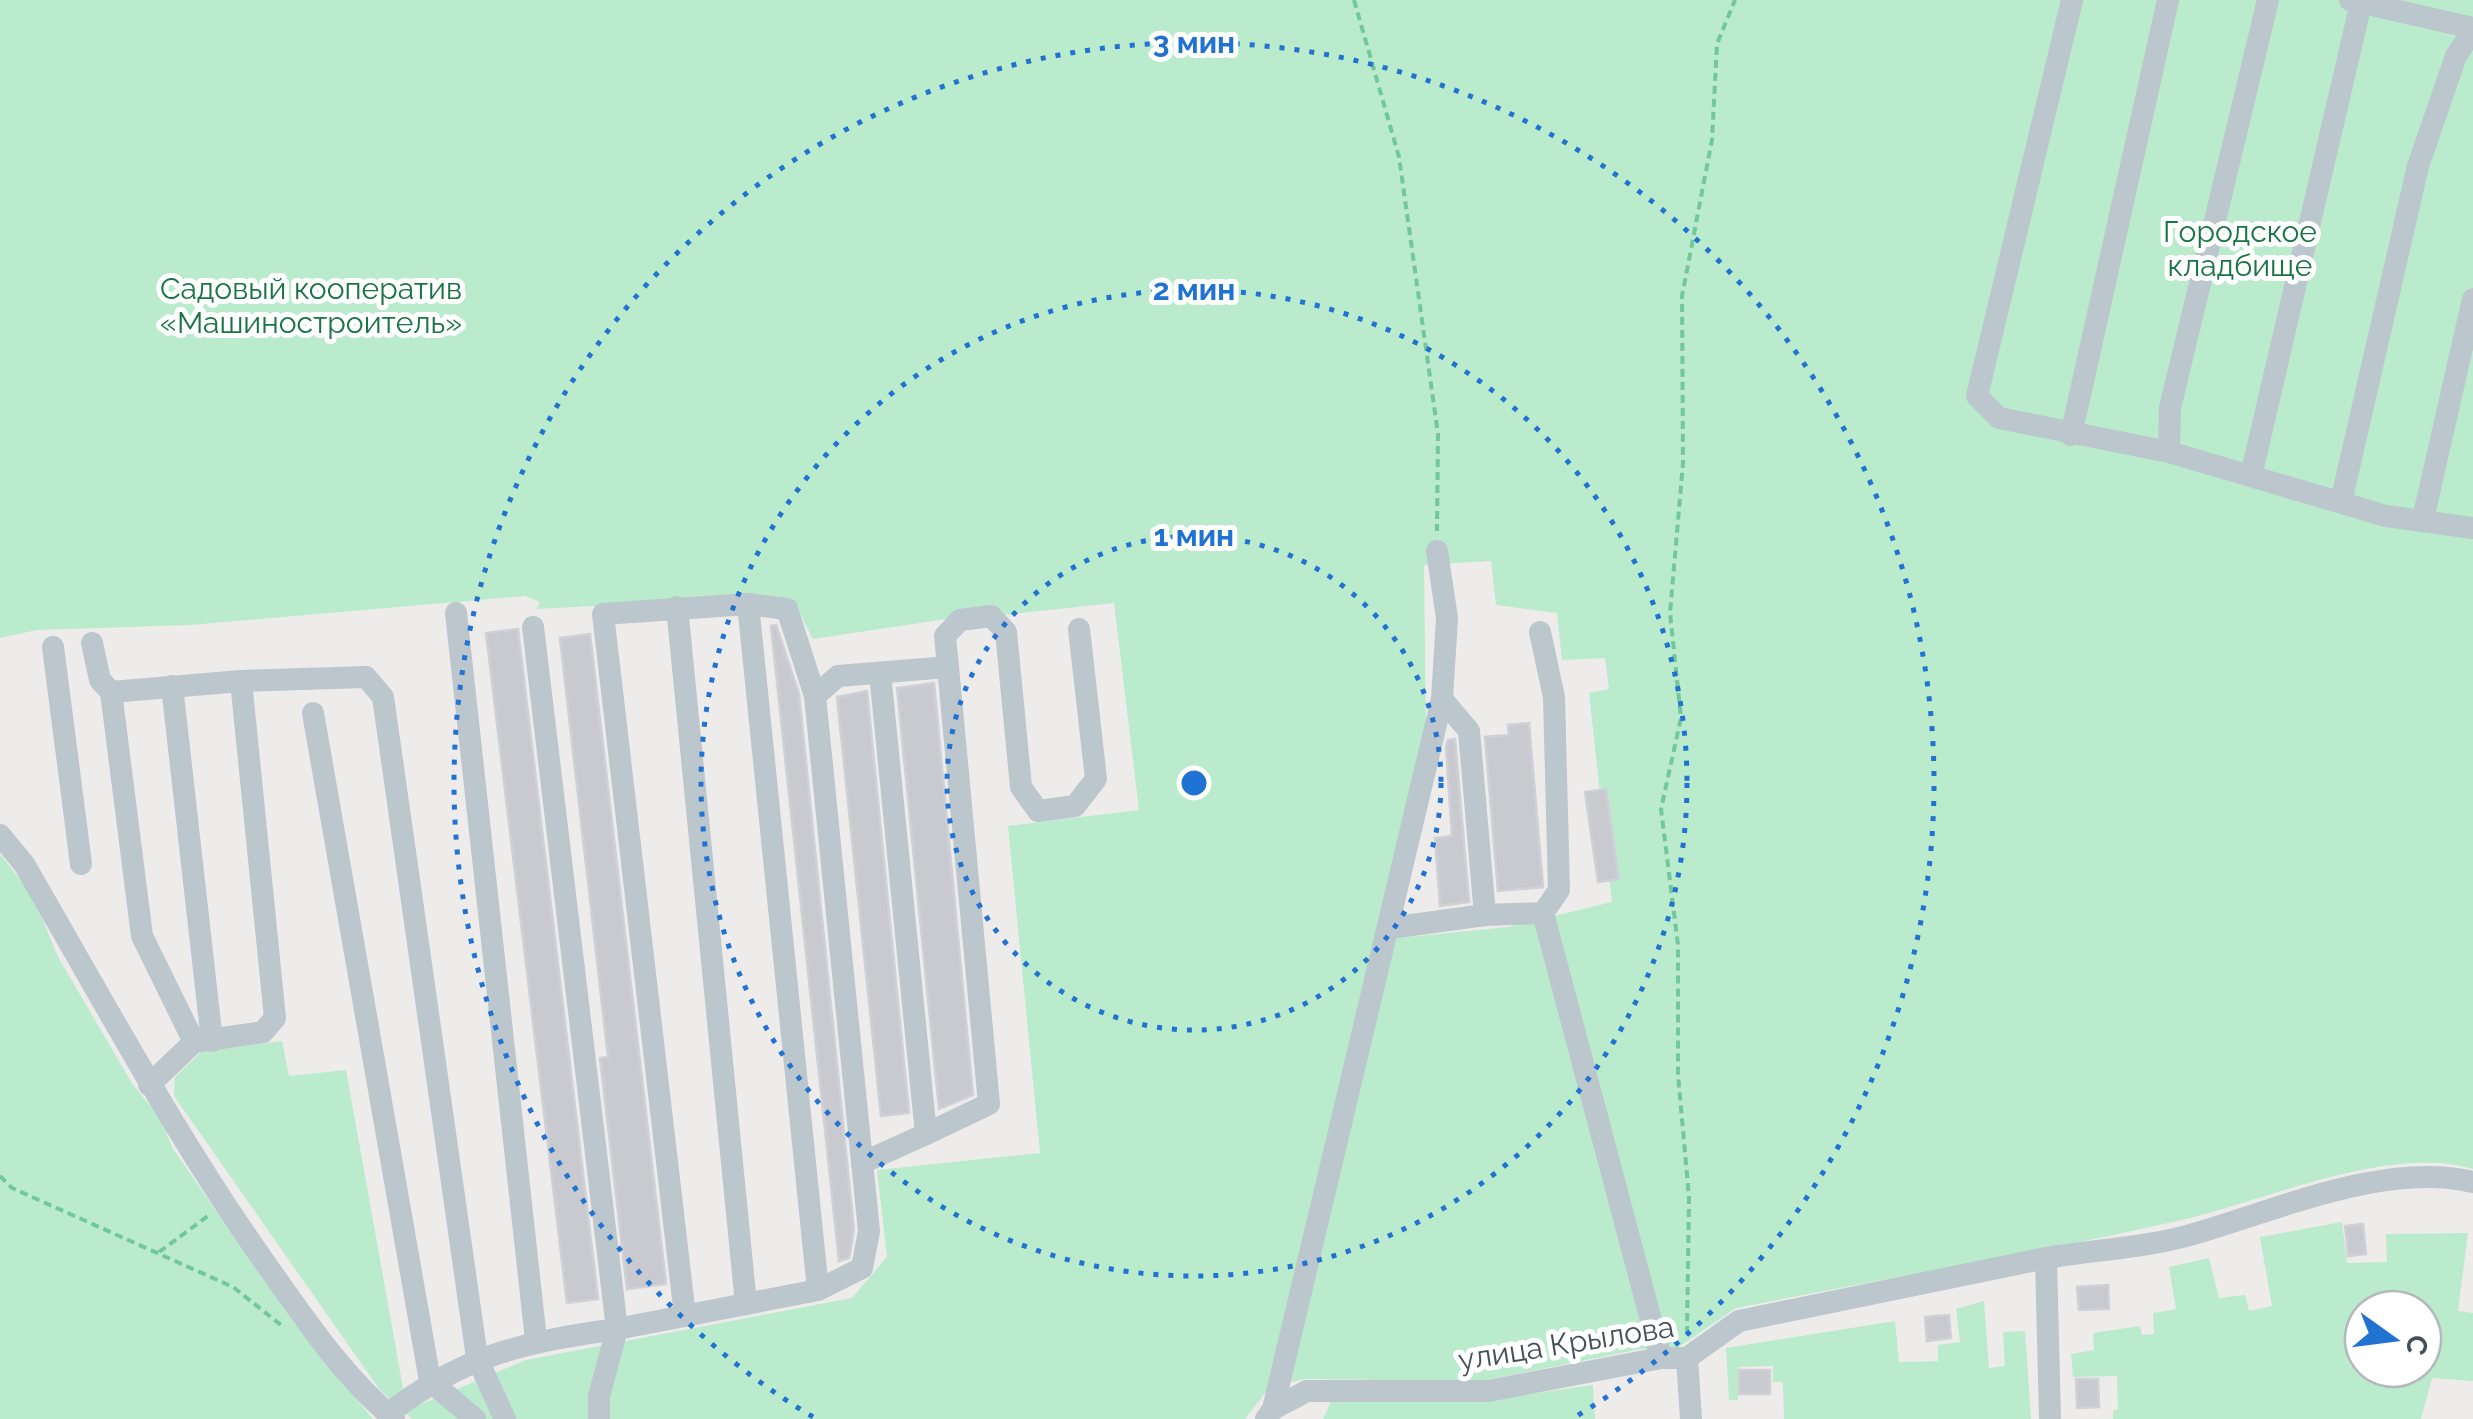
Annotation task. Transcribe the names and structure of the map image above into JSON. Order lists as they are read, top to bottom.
{
  "streets": {
    "street": ["улица Крылова"]
  },
  "parks": ["Городское кладбище", "Садовый кооператив «Машиностроитель»"],
  "north": "right",
  "rings": ["3 мин", "2 мин", "1 мин"]
}
